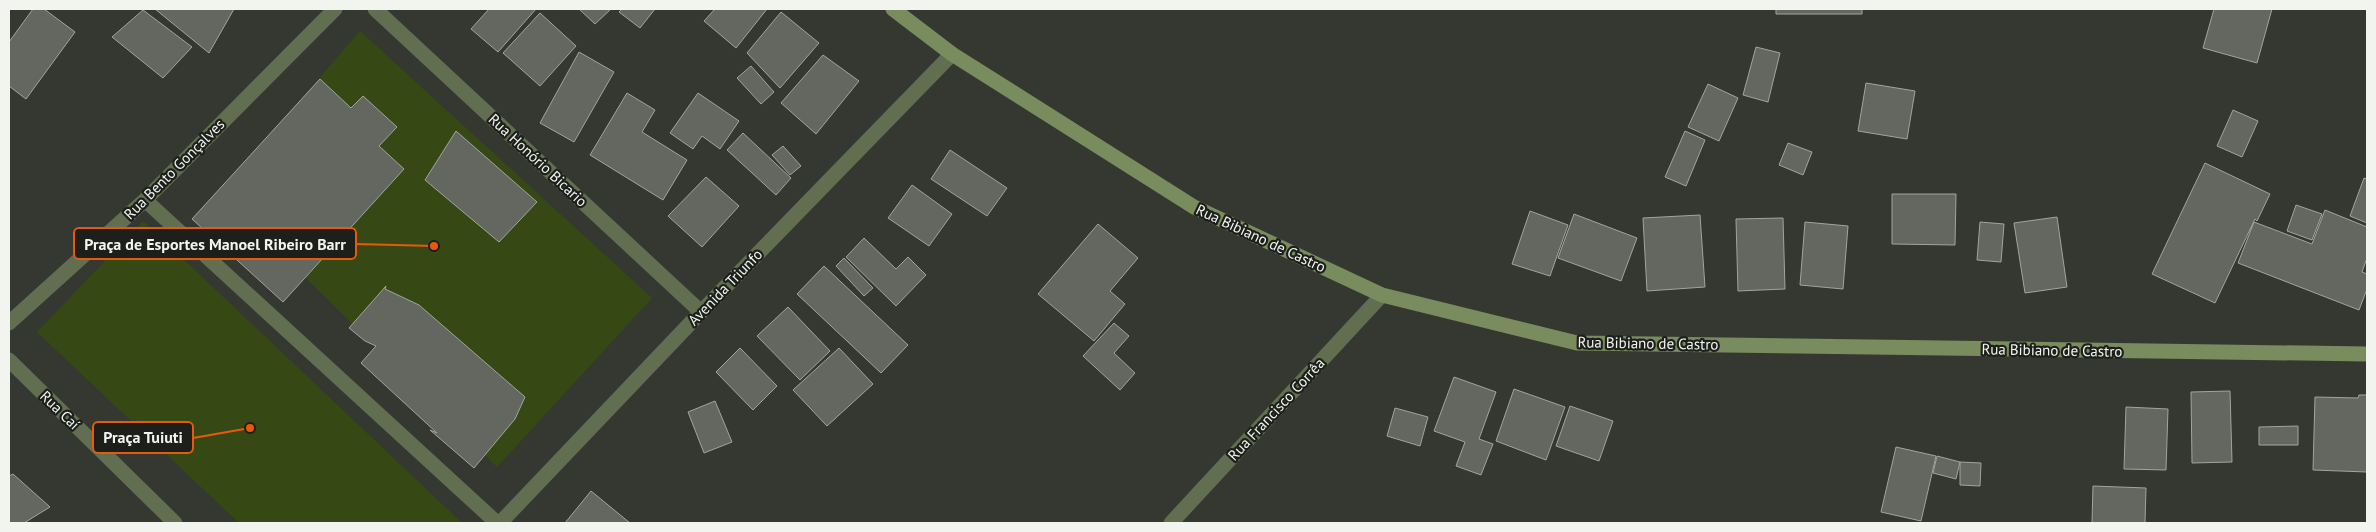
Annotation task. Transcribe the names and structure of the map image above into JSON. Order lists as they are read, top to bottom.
{
  "streets": {
    "street": [
      "Rua Honório Bicario",
      "Rua Bento Gonçalves",
      "Rua Bibiano de Castro",
      "Avenida Triunfo",
      "Rua Francisco Corrêa",
      "Rua Caí"
    ]
  },
  "crossings": [
    ["Rua Honório Bicario", "Avenida Triunfo"],
    ["Rua Bibiano de Castro", "Avenida Triunfo"],
    ["Rua Bibiano de Castro", "Rua Francisco Corrêa"]
  ],
  "places": ["Praça de Esportes Manoel Ribeiro Barr", "Praça Tuiuti"]
}
